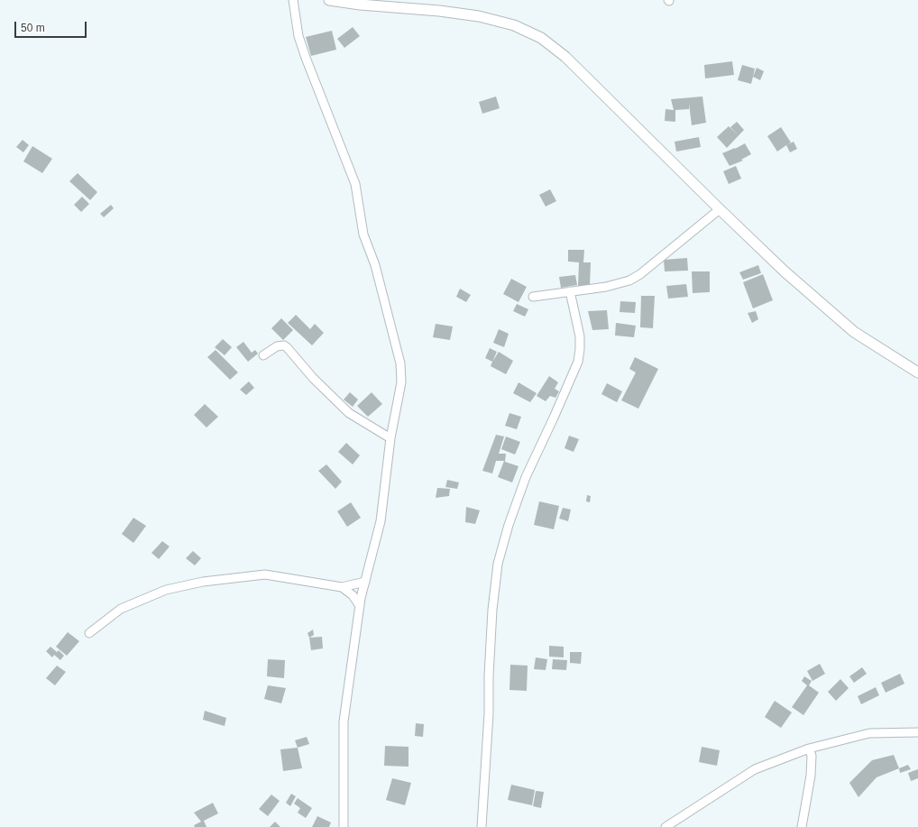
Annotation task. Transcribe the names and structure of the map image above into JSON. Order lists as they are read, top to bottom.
{
  "scale_bar": "50 m"
}
